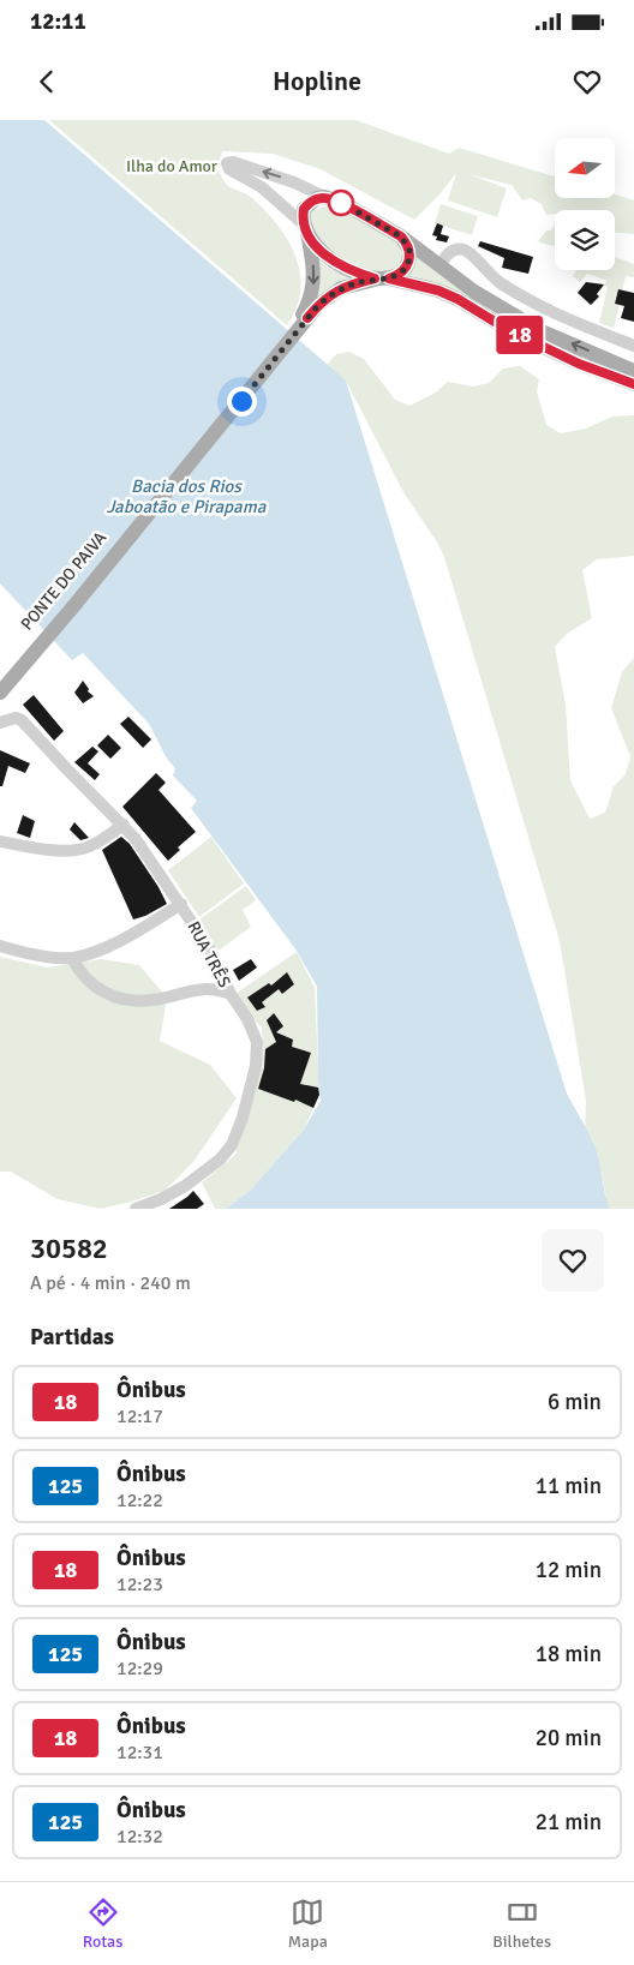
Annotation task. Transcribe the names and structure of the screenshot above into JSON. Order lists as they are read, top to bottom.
{
  "streets": {
    "main road": ["PONTE DO PAIVA"],
    "street": ["RUA TRÊS"]
  },
  "water": ["Bacia dos Rios Jaboatão e Pirapama"],
  "parks": ["Ilha do Amor"],
  "lines": ["bus line 18"],
  "north": "left",
  "page": {
    "status": "12:11",
    "header": "Hopline",
    "on_map": "18",
    "heading": [
      ["30582", "A pé · 4 min · 240 m"],
      "Partidas"
    ],
    "list": [
      {
        "mark": "18",
        "name": "Ônibus",
        "note": "12:17",
        "value": "6 min"
      },
      {
        "mark": "125",
        "name": "Ônibus",
        "note": "12:22",
        "value": "11 min"
      },
      {
        "mark": "18",
        "name": "Ônibus",
        "note": "12:23",
        "value": "12 min"
      },
      {
        "mark": "125",
        "name": "Ônibus",
        "note": "12:29",
        "value": "18 min"
      },
      {
        "mark": "18",
        "name": "Ônibus",
        "note": "12:31",
        "value": "20 min"
      },
      {
        "mark": "125",
        "name": "Ônibus",
        "note": "12:32",
        "value": "21 min"
      }
    ],
    "tabs": ["Rotas", "Mapa", "Bilhetes"]
  }
}
